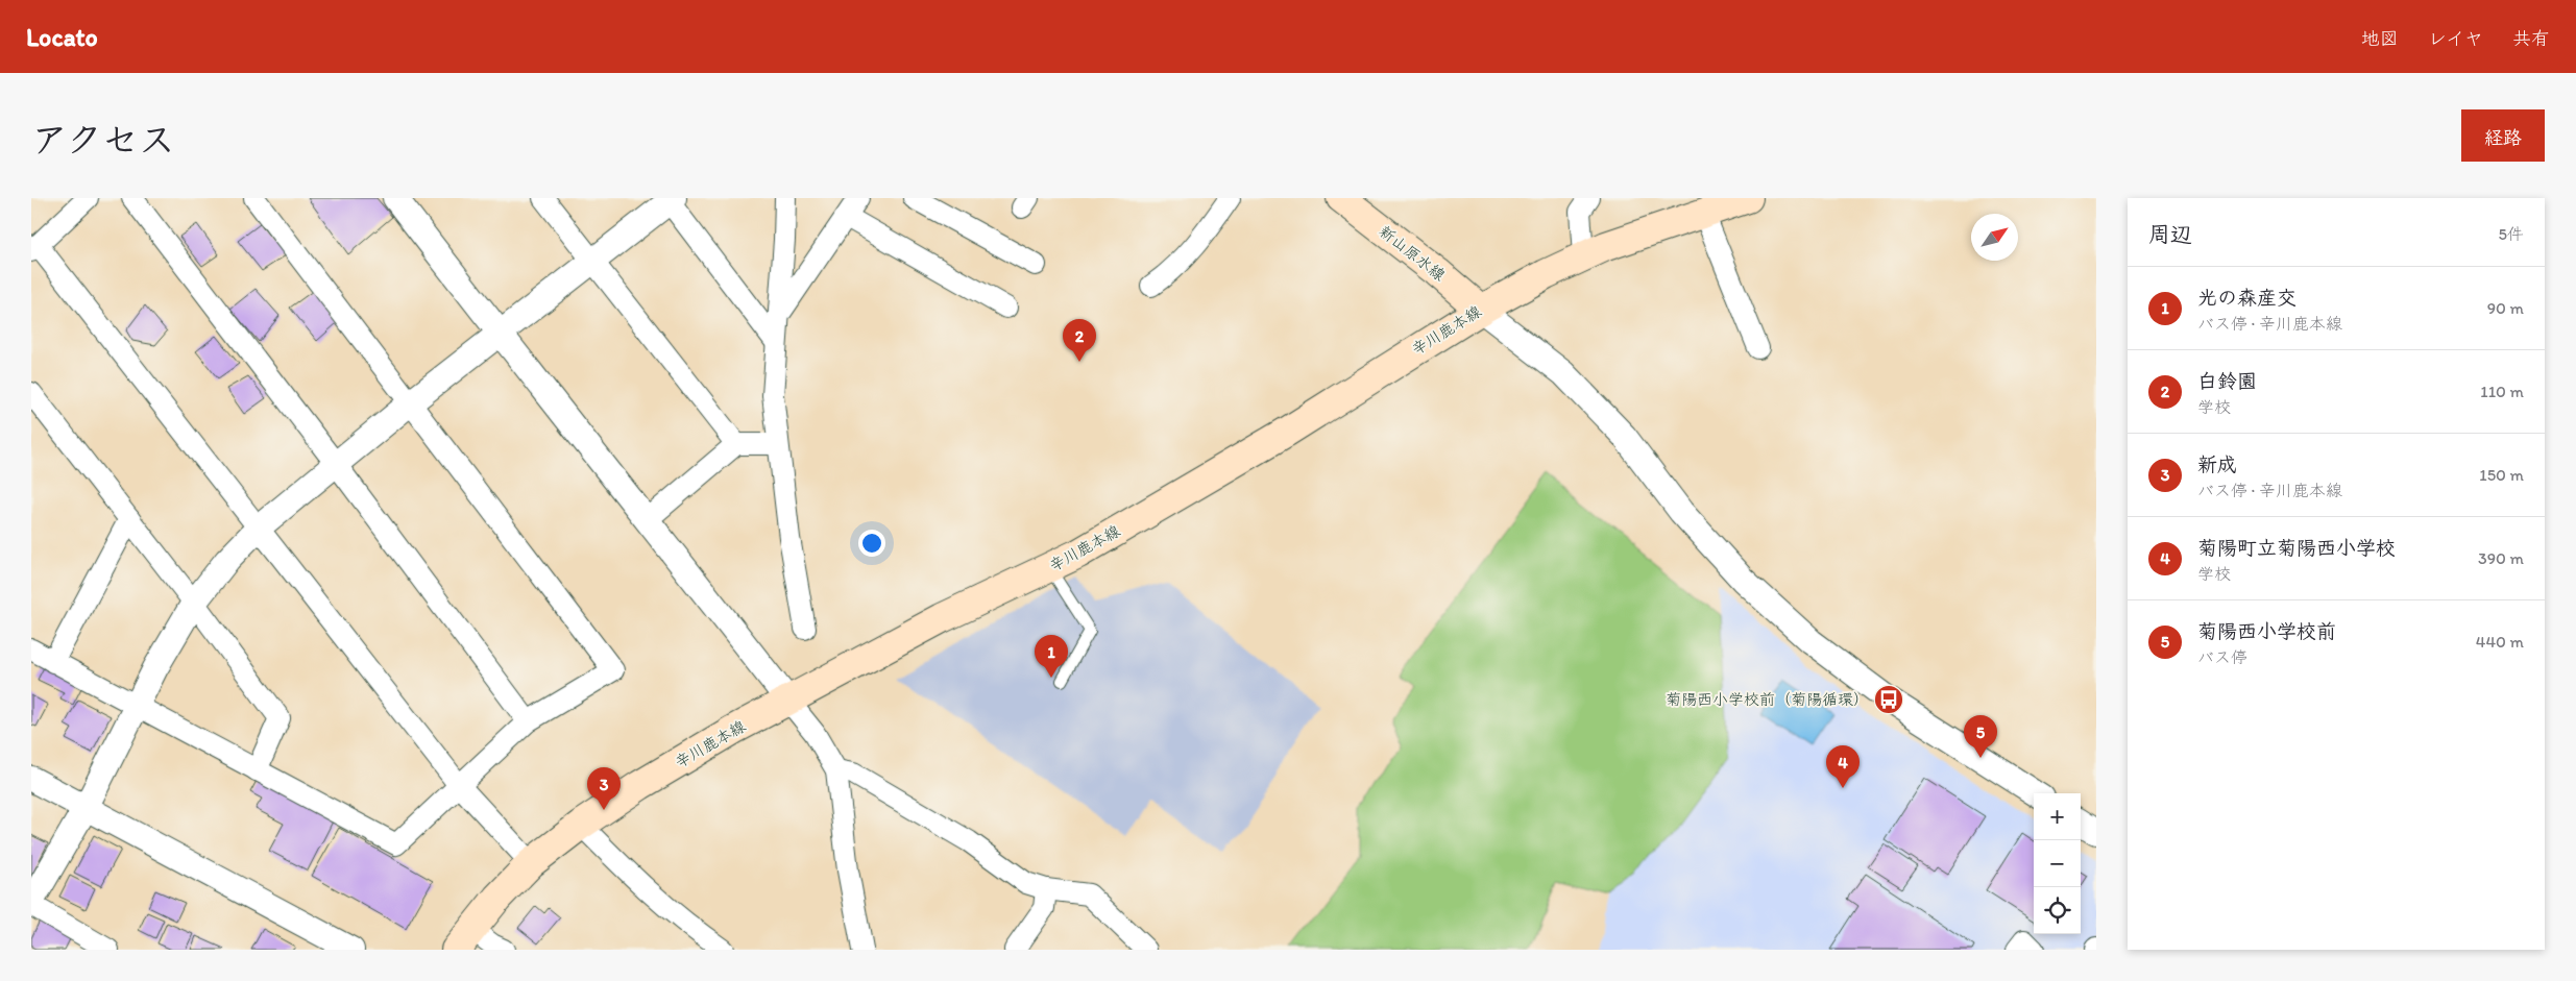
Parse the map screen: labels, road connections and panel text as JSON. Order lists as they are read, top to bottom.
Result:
{
  "streets": {
    "main road": ["新山原水線", "辛川鹿本線"]
  },
  "crossings": [
    ["新山原水線", "辛川鹿本線"]
  ],
  "places": {
    "bus stop": ["菊陽西小学校前（菊陽循環）"]
  },
  "north": "top right",
  "page": {
    "header": "Locato",
    "nav": ["地図", "レイヤ", "共有"],
    "title": "アクセス",
    "buttons": "経路",
    "heading": ["周辺", "5件"],
    "list": [
      {
        "mark": "1",
        "name": "光の森産交",
        "note": "バス停 · 辛川鹿本線",
        "value": "90 m"
      },
      {
        "mark": "2",
        "name": "白鈴園",
        "note": "学校",
        "value": "110 m"
      },
      {
        "mark": "3",
        "name": "新成",
        "note": "バス停 · 辛川鹿本線",
        "value": "150 m"
      },
      {
        "mark": "4",
        "name": "菊陽町立菊陽西小学校",
        "note": "学校",
        "value": "390 m"
      },
      {
        "mark": "5",
        "name": "菊陽西小学校前",
        "note": "バス停",
        "value": "440 m"
      }
    ],
    "pins": [
      "2",
      "1",
      "5",
      "4",
      "3"
    ],
    "map_buttons": ["+", "−"]
  }
}
